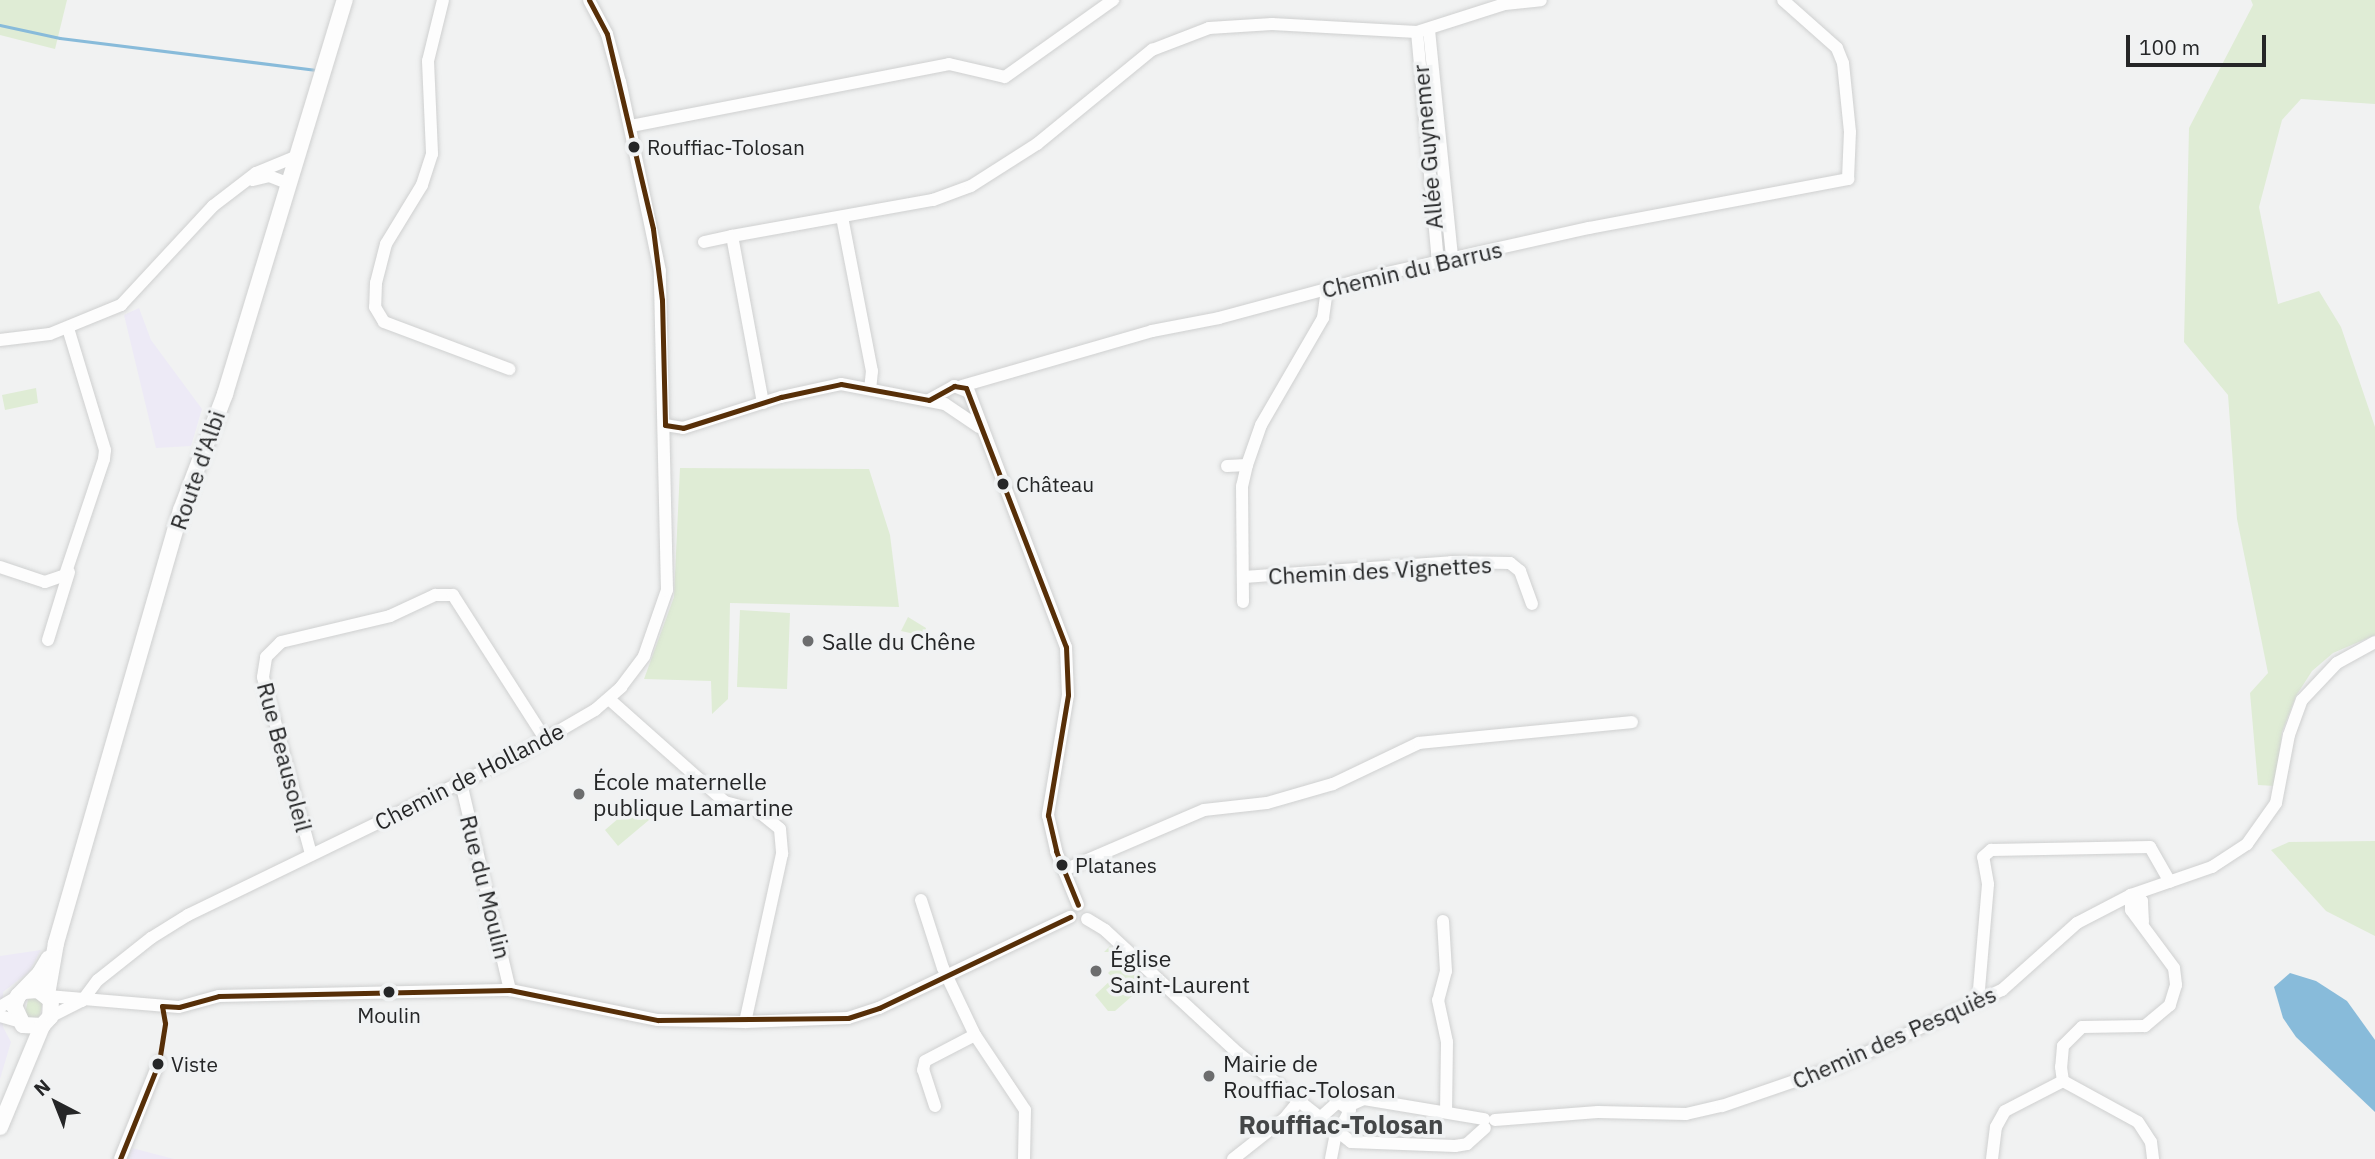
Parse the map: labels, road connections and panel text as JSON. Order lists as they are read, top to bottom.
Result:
{
  "streets": {
    "main road": ["Route d'Albi"],
    "street": [
      "Allée Guynemer",
      "Chemin du Barrus",
      "Chemin des Vignettes",
      "Rue Beausoleil",
      "Chemin de Hollande",
      "Rue du Moulin",
      "Chemin des Pesquiès"
    ]
  },
  "crossings": [
    ["Allée Guynemer", "Chemin du Barrus"],
    ["Rue Beausoleil", "Chemin de Hollande"],
    ["Chemin de Hollande", "Rue du Moulin"]
  ],
  "districts": ["Rouffiac-Tolosan"],
  "places": [
    "Rouffiac-Tolosan",
    "Château",
    "Salle du Chêne",
    "École maternelle publique Lamartine",
    "Platanes",
    "Église Saint-Laurent",
    "Moulin",
    "Viste",
    "Mairie de Rouffiac-Tolosan"
  ],
  "scale_bar": "100 m",
  "north": "top left"
}
